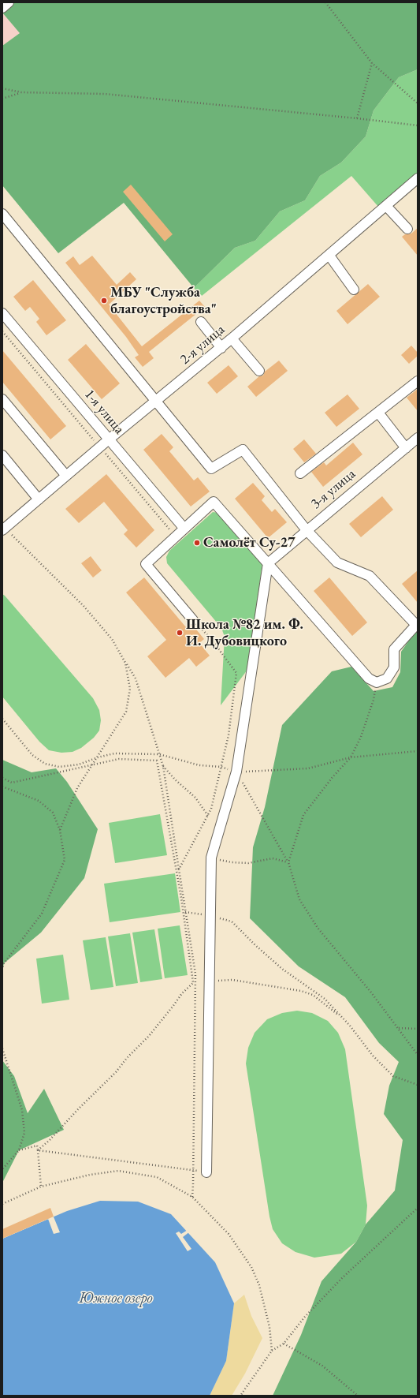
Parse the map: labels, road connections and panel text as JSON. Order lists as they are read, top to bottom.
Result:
{
  "streets": {
    "street": ["2-я улица", "1-я улица", "3-я улица"]
  },
  "crossings": [
    ["2-я улица", "1-я улица"]
  ],
  "water": ["Южное озеро"],
  "places": ["МБУ \"Служба благоустройства\"", "Самолёт Су-27", "Школа №82 им. Ф. И. Дубовицкого"]
}
